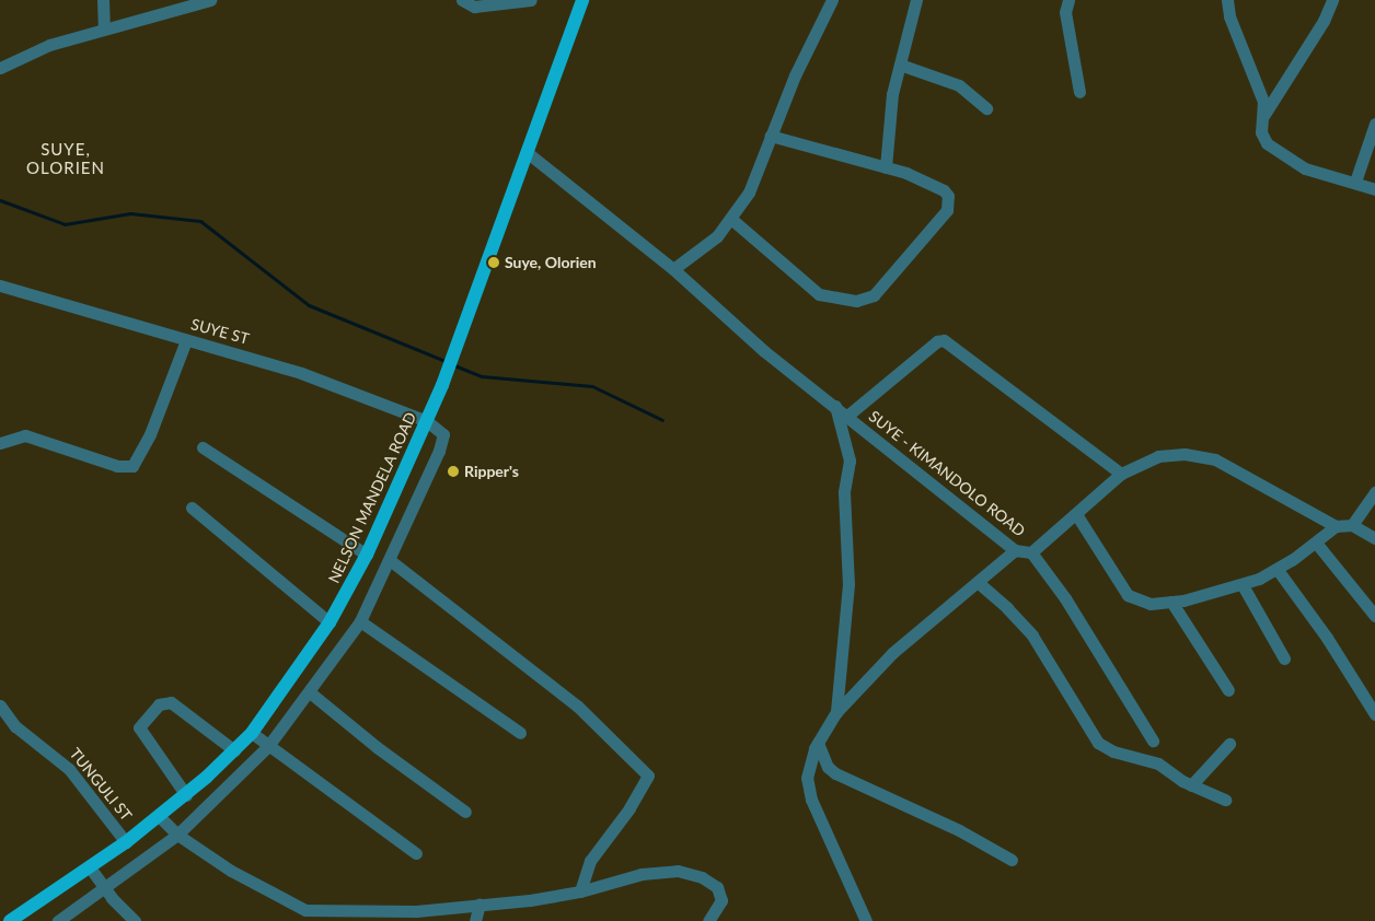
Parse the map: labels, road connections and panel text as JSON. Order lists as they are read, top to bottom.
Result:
{
  "streets": {
    "main road": ["NELSON MANDELA ROAD"],
    "street": ["SUYE ST", "SUYE - KIMANDOLO ROAD", "TUNGULI ST"]
  },
  "crossings": [
    ["SUYE ST", "NELSON MANDELA ROAD"],
    ["SUYE - KIMANDOLO ROAD", "NELSON MANDELA ROAD"],
    ["NELSON MANDELA ROAD", "TUNGULI ST"]
  ],
  "districts": ["SUYE, OLORIEN"],
  "places": ["Suye, Olorien", "Ripper's"]
}
